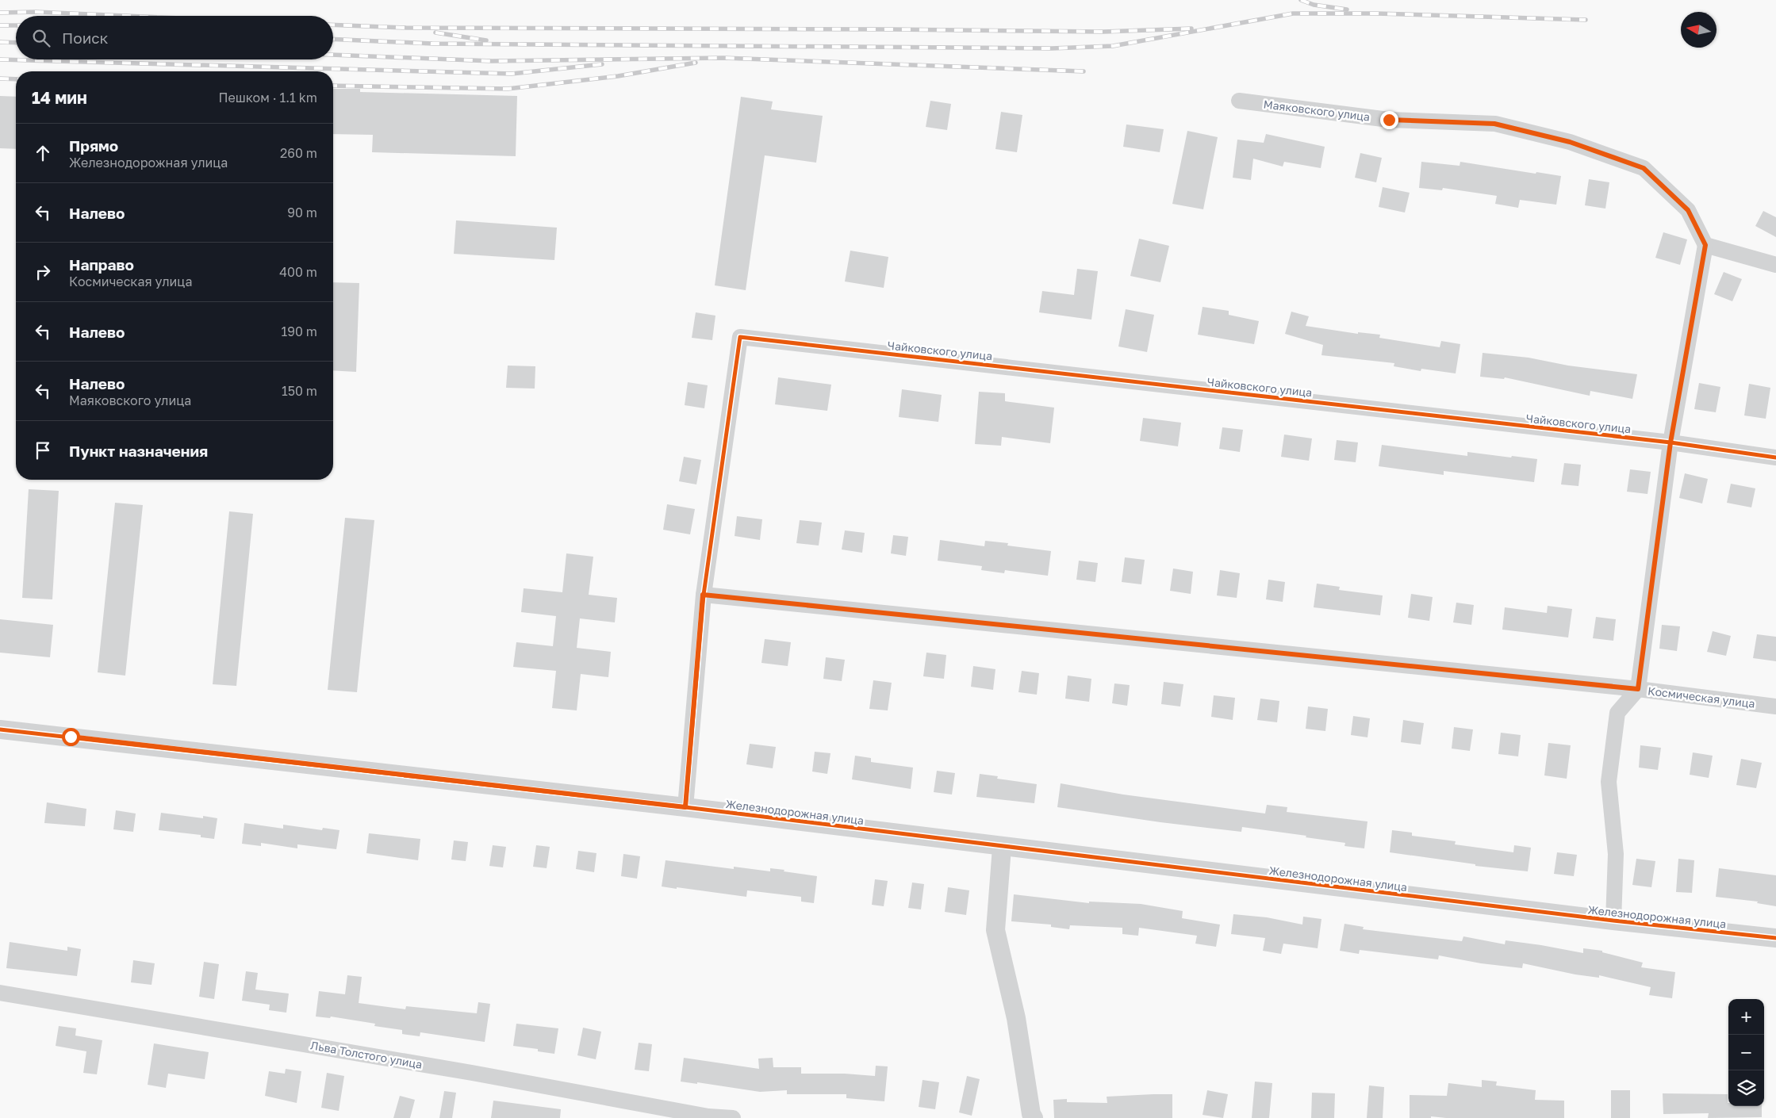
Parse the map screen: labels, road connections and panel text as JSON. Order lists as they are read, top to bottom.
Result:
{
  "streets": {
    "street": [
      "Маяковского улица",
      "Чайковского улица",
      "Космическая улица",
      "Железнодорожная улица",
      "Льва Толстого улица"
    ]
  },
  "crossings": [
    ["Чайковского улица", "Космическая улица"]
  ],
  "north": "left",
  "page": {
    "search": "Поиск",
    "heading": ["14 мин", "Пешком · 1.1 km"],
    "list": [
      ["Прямо", "Железнодорожная улица", "260 m"],
      ["Налево", "90 m"],
      ["Направо", "Космическая улица", "400 m"],
      ["Налево", "190 m"],
      ["Налево", "Маяковского улица", "150 m"],
      "Пункт назначения"
    ],
    "map_buttons": ["+", "−"]
  }
}
